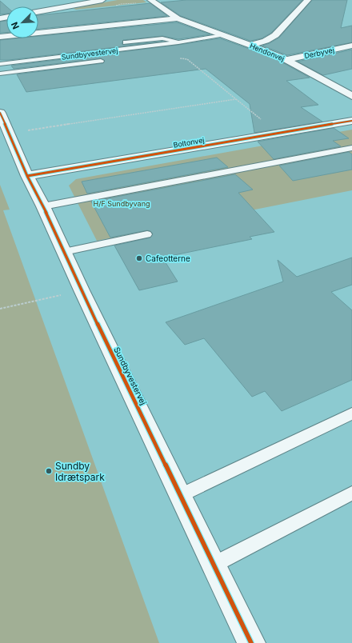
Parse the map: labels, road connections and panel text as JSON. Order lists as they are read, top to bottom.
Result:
{
  "streets": {
    "street": [
      "Hendonvej",
      "Derbyvej",
      "Sundbyvestervej",
      "Boltonvej"
    ]
  },
  "crossings": [
    ["Hendonvej", "Derbyvej"],
    ["Hendonvej", "Sundbyvestervej"],
    ["Sundbyvestervej", "Boltonvej"]
  ],
  "parks": ["H/F Sundbyvang"],
  "places": ["Cafeotterne", "Sundby Idrætspark"],
  "north": "bottom left"
}
